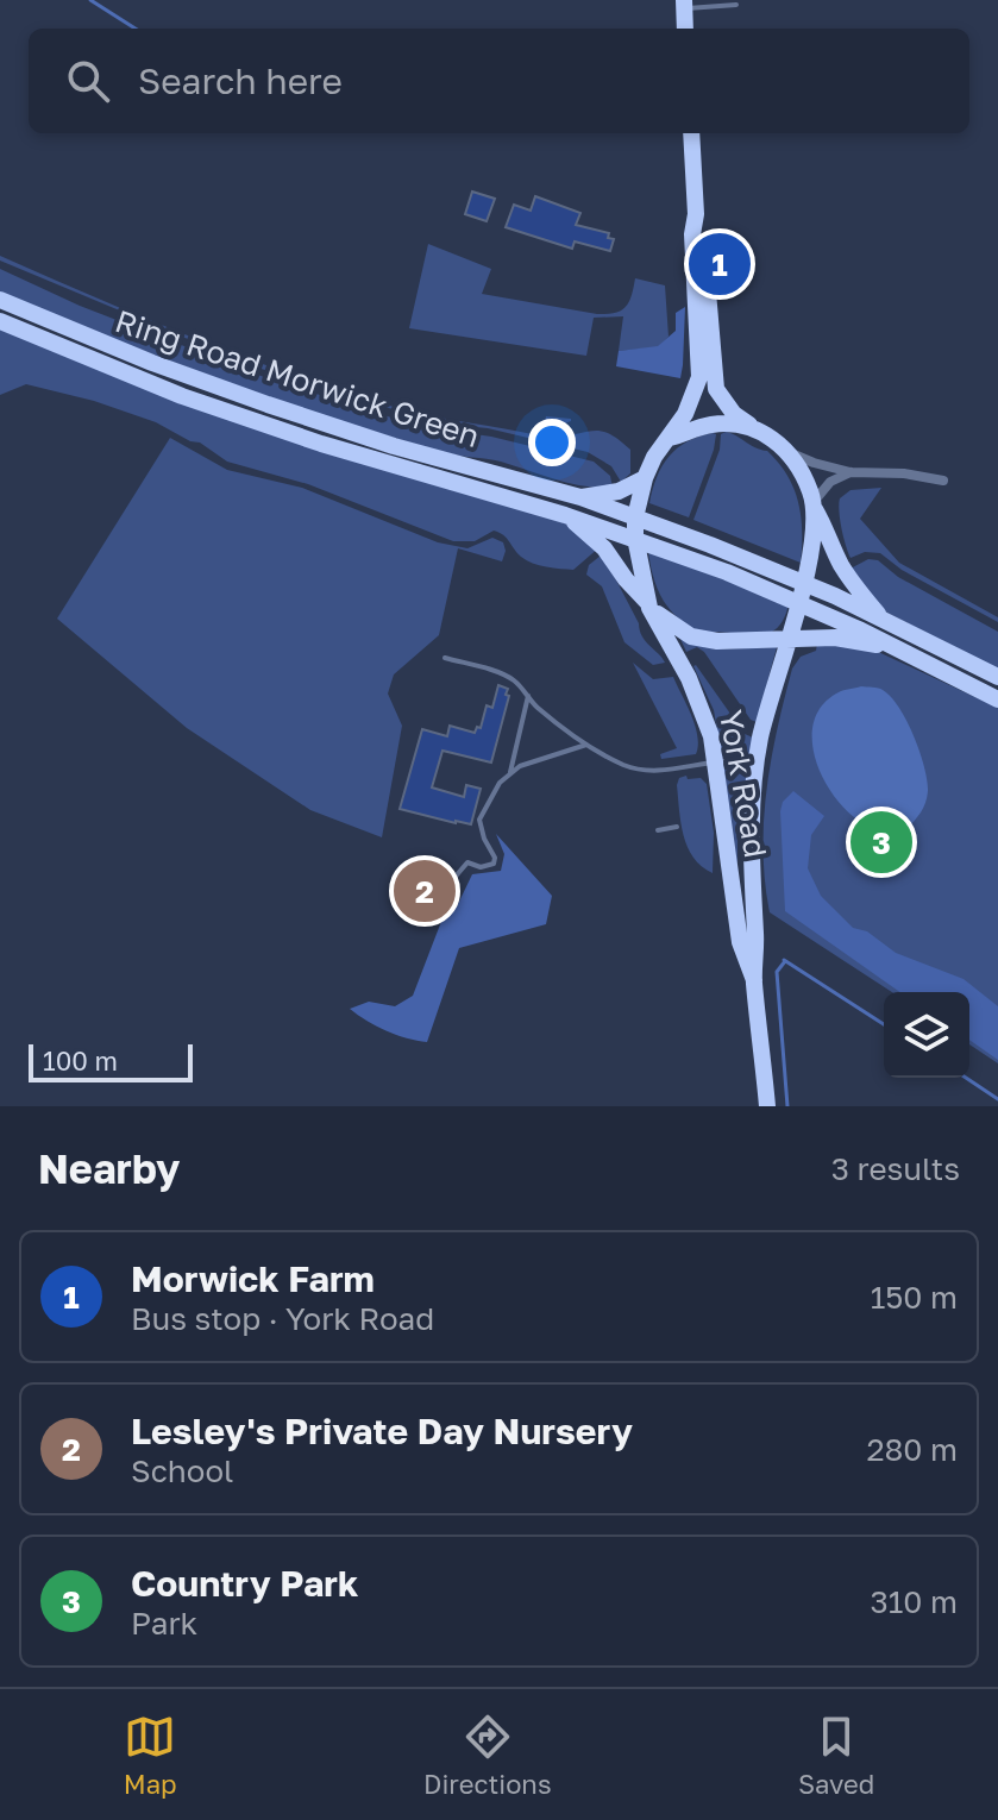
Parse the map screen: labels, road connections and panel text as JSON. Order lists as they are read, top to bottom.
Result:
{
  "streets": {
    "highway": ["Ring Road Morwick Green", "York Road"]
  },
  "crossings": [
    ["Ring Road Morwick Green", "York Road"]
  ],
  "scale_bar": "100 m",
  "page": {
    "search": "Search here",
    "pins": ["1", "3", "2"],
    "scale": "100 m",
    "heading": ["Nearby", "3 results"],
    "list": [
      {
        "mark": "1",
        "name": "Morwick Farm",
        "note": "Bus stop · York Road",
        "value": "150 m"
      },
      {
        "mark": "2",
        "name": "Lesley's Private Day Nursery",
        "note": "School",
        "value": "280 m"
      },
      {
        "mark": "3",
        "name": "Country Park",
        "note": "Park",
        "value": "310 m"
      }
    ],
    "nav": ["Map", "Directions", "Saved"]
  }
}
